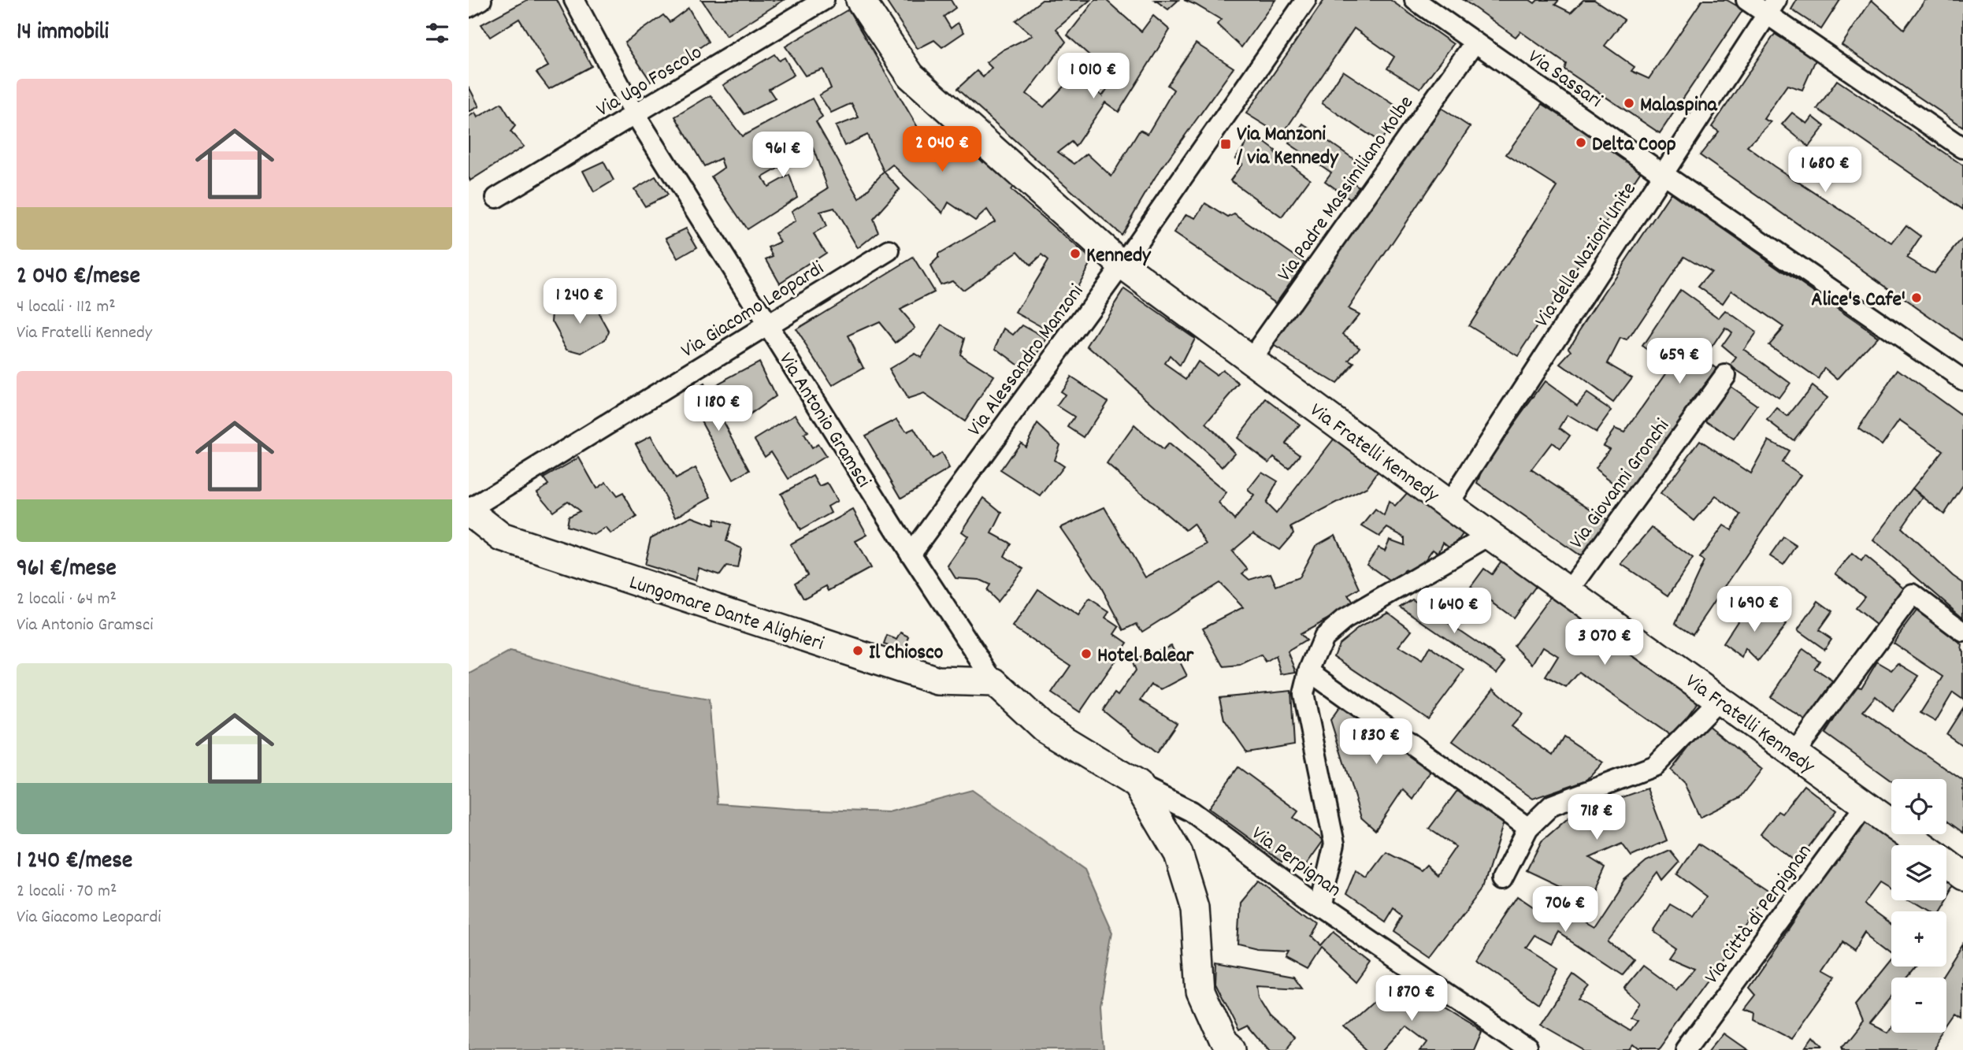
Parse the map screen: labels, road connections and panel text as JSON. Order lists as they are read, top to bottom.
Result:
{
  "streets": {
    "street": [
      "Via Sassari",
      "Via Ugo Foscolo",
      "Via Padre Massimiliano Kolbe",
      "Via delle Nazioni Unite",
      "Via Giacomo Leopardi",
      "Via Alessandro Manzoni",
      "Via Antonio Gramsci",
      "Via Fratelli Kennedy",
      "Via Giovanni Gronchi",
      "Lungomare Dante Alighieri",
      "Via Perpignan",
      "Via Città di Perpignan"
    ]
  },
  "crossings": [
    ["Via Sassari", "Via Padre Massimiliano Kolbe"],
    ["Via Sassari", "Via delle Nazioni Unite"],
    ["Via Ugo Foscolo", "Via Antonio Gramsci"],
    ["Via Padre Massimiliano Kolbe", "Via Fratelli Kennedy"],
    ["Via delle Nazioni Unite", "Via Fratelli Kennedy"],
    ["Via Giacomo Leopardi", "Via Antonio Gramsci"],
    ["Via Giacomo Leopardi", "Lungomare Dante Alighieri"],
    ["Via Alessandro Manzoni", "Via Antonio Gramsci"],
    ["Via Alessandro Manzoni", "Via Fratelli Kennedy"],
    ["Via Antonio Gramsci", "Lungomare Dante Alighieri"],
    ["Via Antonio Gramsci", "Via Perpignan"],
    ["Via Fratelli Kennedy", "Via Giovanni Gronchi"],
    ["Via Fratelli Kennedy", "Via Città di Perpignan"]
  ],
  "places": {
    "other": [
      "Malaspina",
      "Delta Coop",
      "Kennedy",
      "Alice's Cafe'",
      "Il Chiosco",
      "Hotel Balear"
    ],
    "transit": ["Via Manzoni / via Kennedy"]
  },
  "page": {
    "heading": "14 immobili",
    "price": [
      "1 010 €",
      "2 040 €",
      "961 €",
      "1 680 €",
      "1 240 €",
      "659 €",
      "1 180 €",
      "1 690 €",
      "1 640 €",
      "3 070 €",
      "1 830 €",
      "718 €",
      "706 €",
      "1 870 €"
    ],
    "list": [
      {
        "name": "2 040 €/mese",
        "note": "4 locali · 112 m² · Via Fratelli Kennedy"
      },
      {
        "name": "961 €/mese",
        "note": "2 locali · 64 m² · Via Antonio Gramsci"
      },
      {
        "name": "1 240 €/mese",
        "note": "2 locali · 70 m² · Via Giacomo Leopardi"
      }
    ],
    "map_buttons": ["+", "−"]
  }
}
